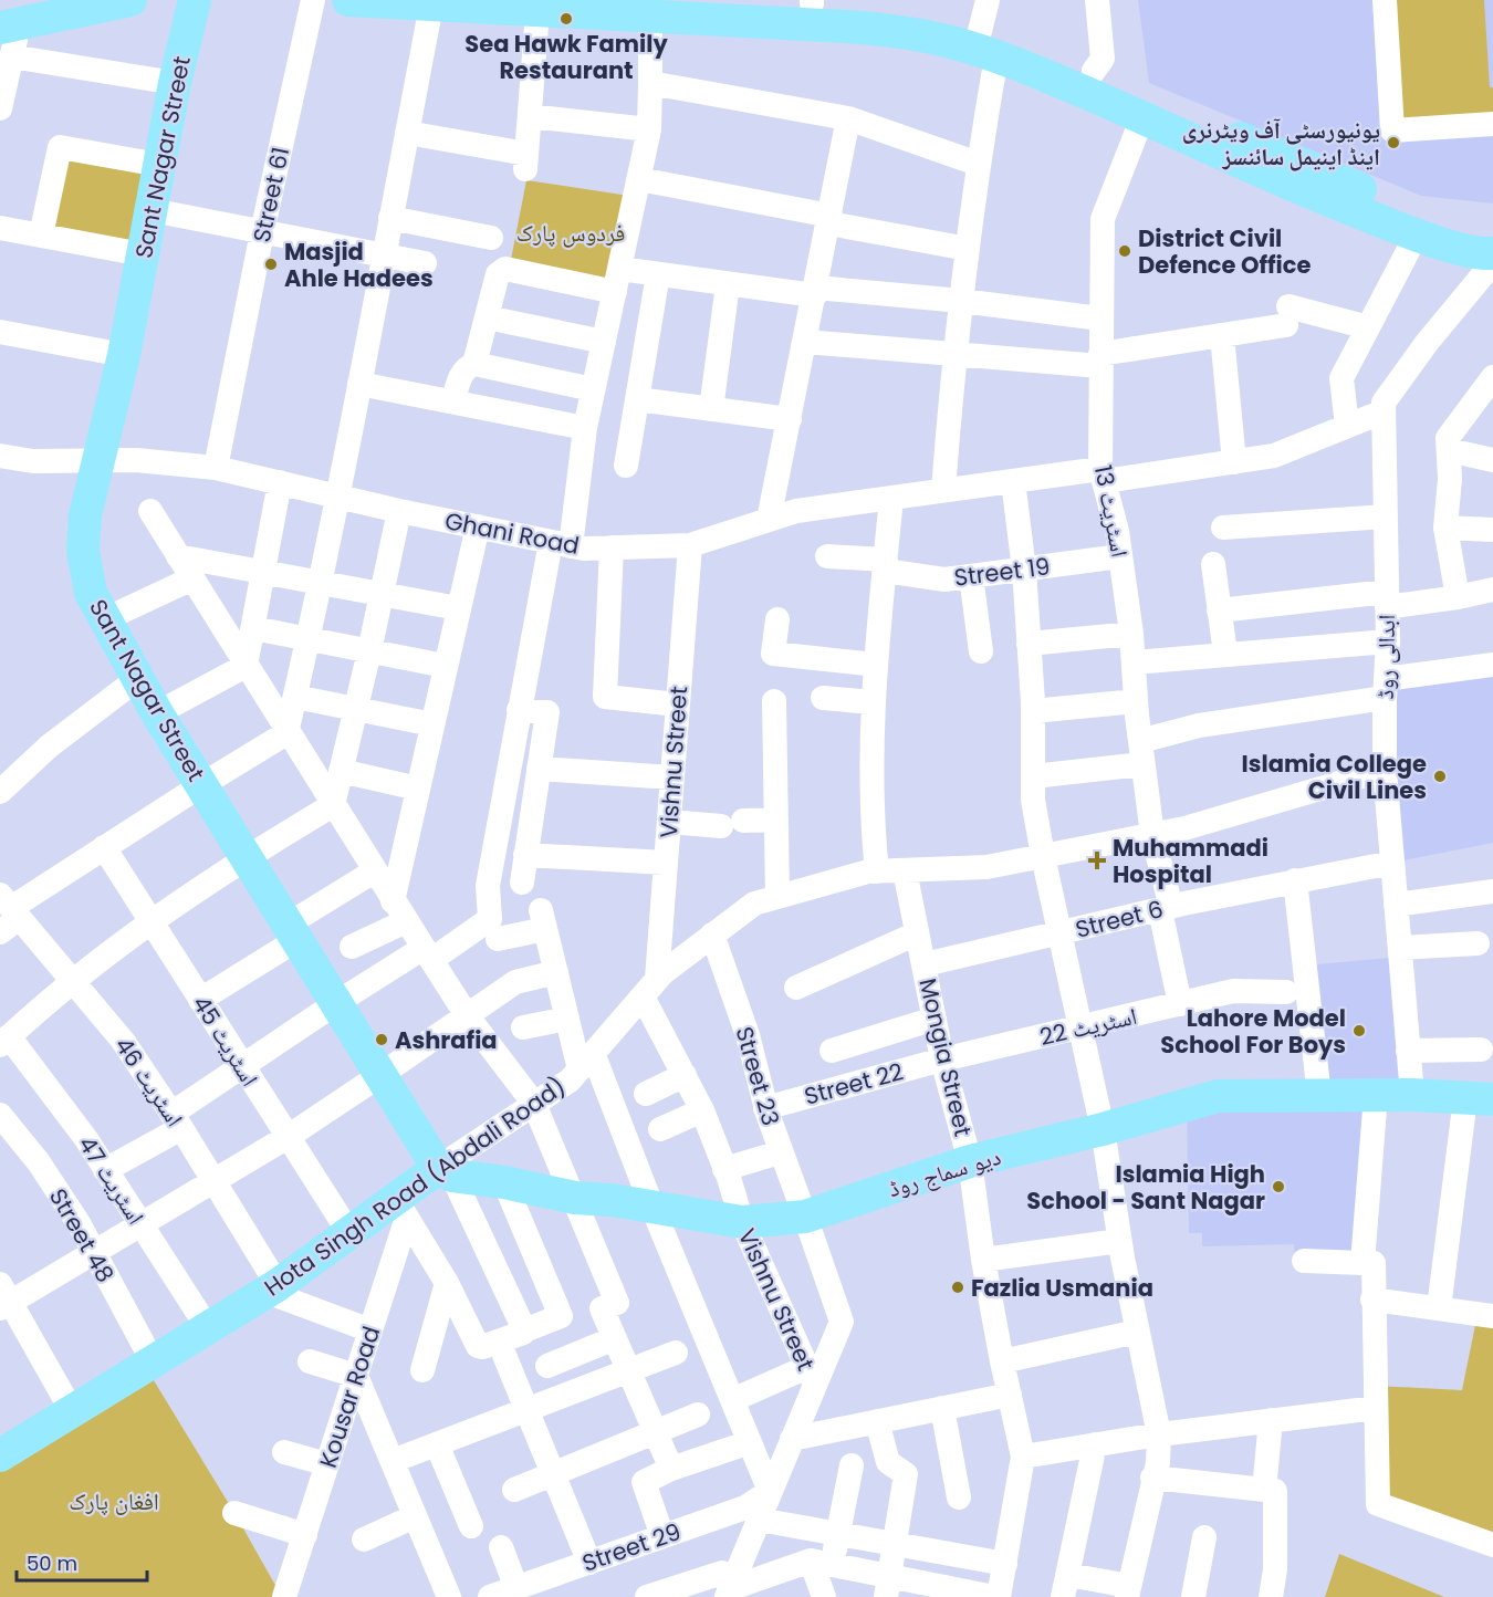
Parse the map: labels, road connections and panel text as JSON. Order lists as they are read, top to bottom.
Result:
{
  "streets": {
    "main road": ["Sant Nagar Street", "دیو سماج روڈ", "Hota Singh Road (Abdali Road)"],
    "street": [
      "Street 61",
      "اسٹریٹ 13",
      "Ghani Road",
      "Street 19",
      "ابدالی روڈ",
      "Vishnu Street",
      "Street 6",
      "اسٹریٹ 22",
      "اسٹریٹ 45",
      "Mongia Street",
      "Street 23",
      "اسٹریٹ 46",
      "Street 22",
      "اسٹریٹ 47",
      "Street 48",
      "Kousar Road",
      "Street 29"
    ]
  },
  "crossings": [
    ["Sant Nagar Street", "Ghani Road"],
    ["Sant Nagar Street", "دیو سماج روڈ"],
    ["Sant Nagar Street", "Hota Singh Road (Abdali Road)"],
    ["Street 61", "Ghani Road"],
    ["اسٹریٹ 13", "Ghani Road"],
    ["اسٹریٹ 13", "Street 19"],
    ["اسٹریٹ 13", "Street 6"],
    ["اسٹریٹ 13", "اسٹریٹ 22"],
    ["اسٹریٹ 13", "Hota Singh Road (Abdali Road)"],
    ["Ghani Road", "ابدالی روڈ"],
    ["Ghani Road", "Vishnu Street"],
    ["ابدالی روڈ", "Street 6"],
    ["ابدالی روڈ", "دیو سماج روڈ"],
    ["ابدالی روڈ", "Hota Singh Road (Abdali Road)"],
    ["Vishnu Street", "Street 23"],
    ["Vishnu Street", "دیو سماج روڈ"],
    ["Vishnu Street", "Hota Singh Road (Abdali Road)"],
    ["Street 6", "Mongia Street"],
    ["اسٹریٹ 22", "Mongia Street"],
    ["اسٹریٹ 22", "Street 22"],
    ["اسٹریٹ 45", "Hota Singh Road (Abdali Road)"],
    ["Mongia Street", "Street 22"],
    ["Mongia Street", "دیو سماج روڈ"],
    ["Mongia Street", "Hota Singh Road (Abdali Road)"],
    ["Street 23", "Street 22"],
    ["Street 23", "دیو سماج روڈ"],
    ["Street 23", "Hota Singh Road (Abdali Road)"],
    ["Street 23", "Street 29"],
    ["اسٹریٹ 46", "Hota Singh Road (Abdali Road)"],
    ["دیو سماج روڈ", "Hota Singh Road (Abdali Road)"],
    ["اسٹریٹ 47", "Hota Singh Road (Abdali Road)"],
    ["Hota Singh Road (Abdali Road)", "Street 48"],
    ["Hota Singh Road (Abdali Road)", "Kousar Road"]
  ],
  "parks": ["فردوس پارک", "افغان پارک"],
  "places": {
    "other": [
      "Sea Hawk Family Restaurant",
      "یونیورسٹی آف ویٹرنری اینڈ اینیمل سائنسز",
      "District Civil Defence Office",
      "Masjid Ahle Hadees",
      "Islamia College Civil Lines",
      "Lahore Model School For Boys",
      "Ashrafia",
      "Islamia High School - Sant Nagar",
      "Fazlia Usmania"
    ],
    "health": ["Muhammadi Hospital"]
  },
  "scale_bar": "50 m"
}
